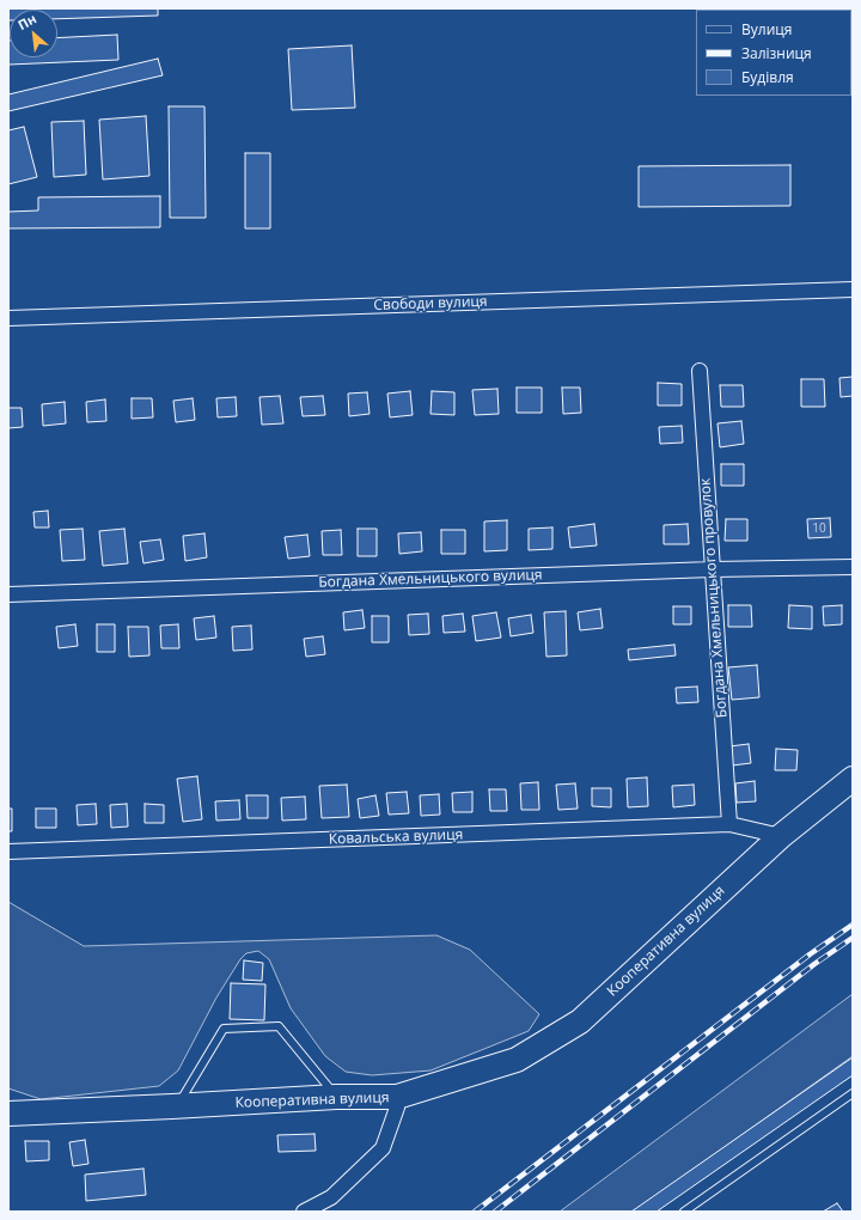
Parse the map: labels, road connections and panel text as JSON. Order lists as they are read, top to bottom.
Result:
{
  "streets": {
    "main road": ["Кооперативна вулиця"],
    "street": [
      "Свободи вулиця",
      "Богдана Хмельницького вулиця",
      "Богдана Хмельницького провулок",
      "Ковальська вулиця"
    ]
  },
  "crossings": [
    ["Богдана Хмельницького вулиця", "Богдана Хмельницького провулок"],
    ["Богдана Хмельницького провулок", "Ковальська вулиця"],
    ["Ковальська вулиця", "Кооперативна вулиця"]
  ],
  "house_numbers": ["10"],
  "legend": ["Вулиця", "Залізниця", "Будівля"],
  "north": "top left"
}
